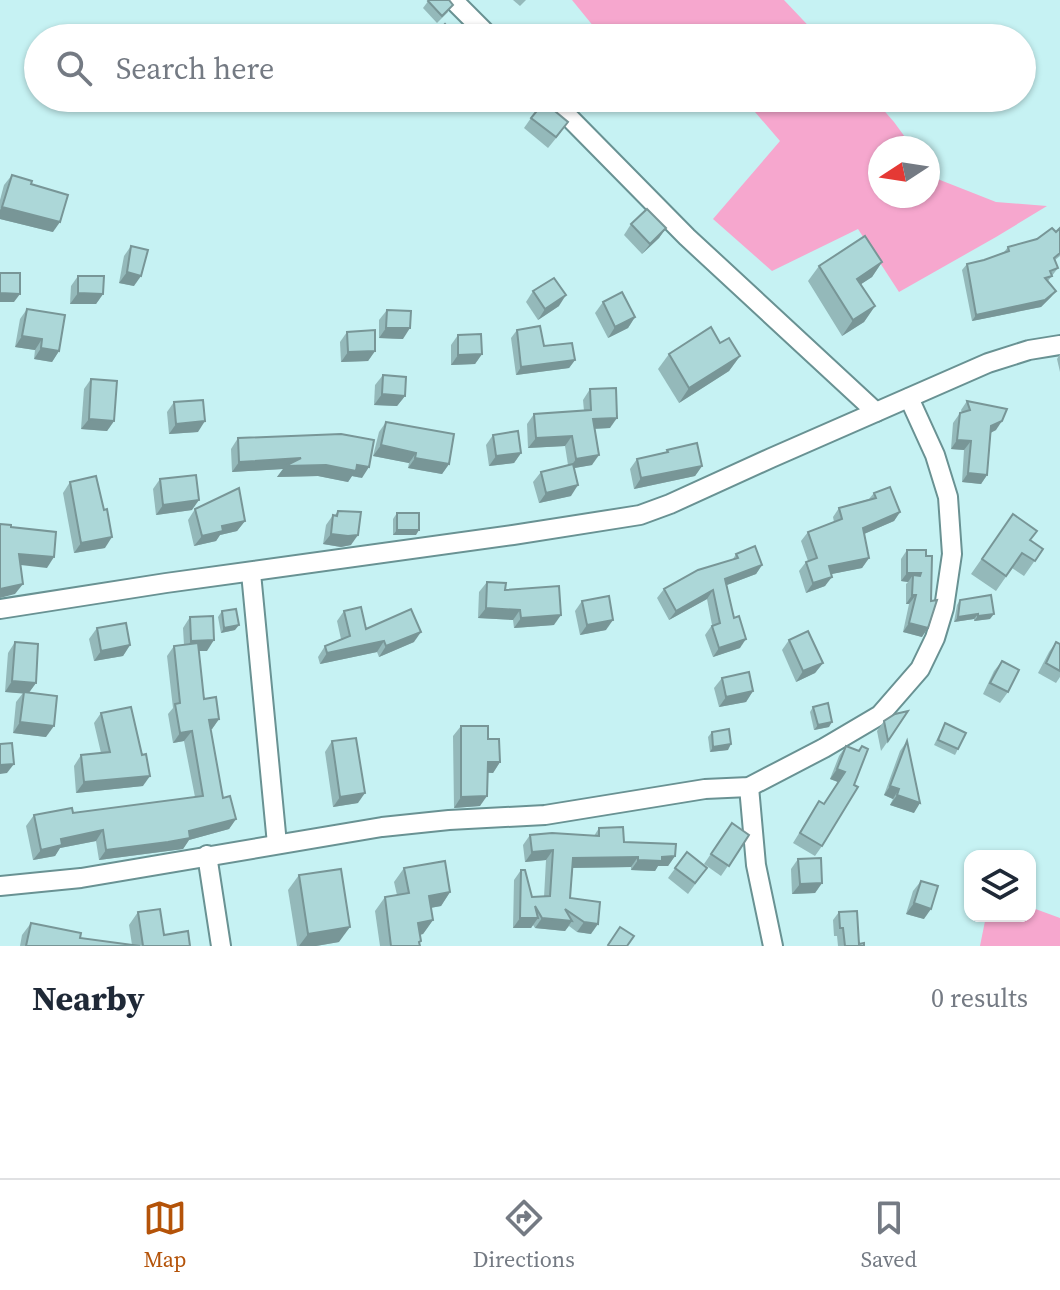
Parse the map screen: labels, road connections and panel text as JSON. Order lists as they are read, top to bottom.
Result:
{
  "north": "left",
  "page": {
    "search": "Search here",
    "heading": ["Nearby", "0 results"],
    "nav": ["Map", "Directions", "Saved"]
  }
}
